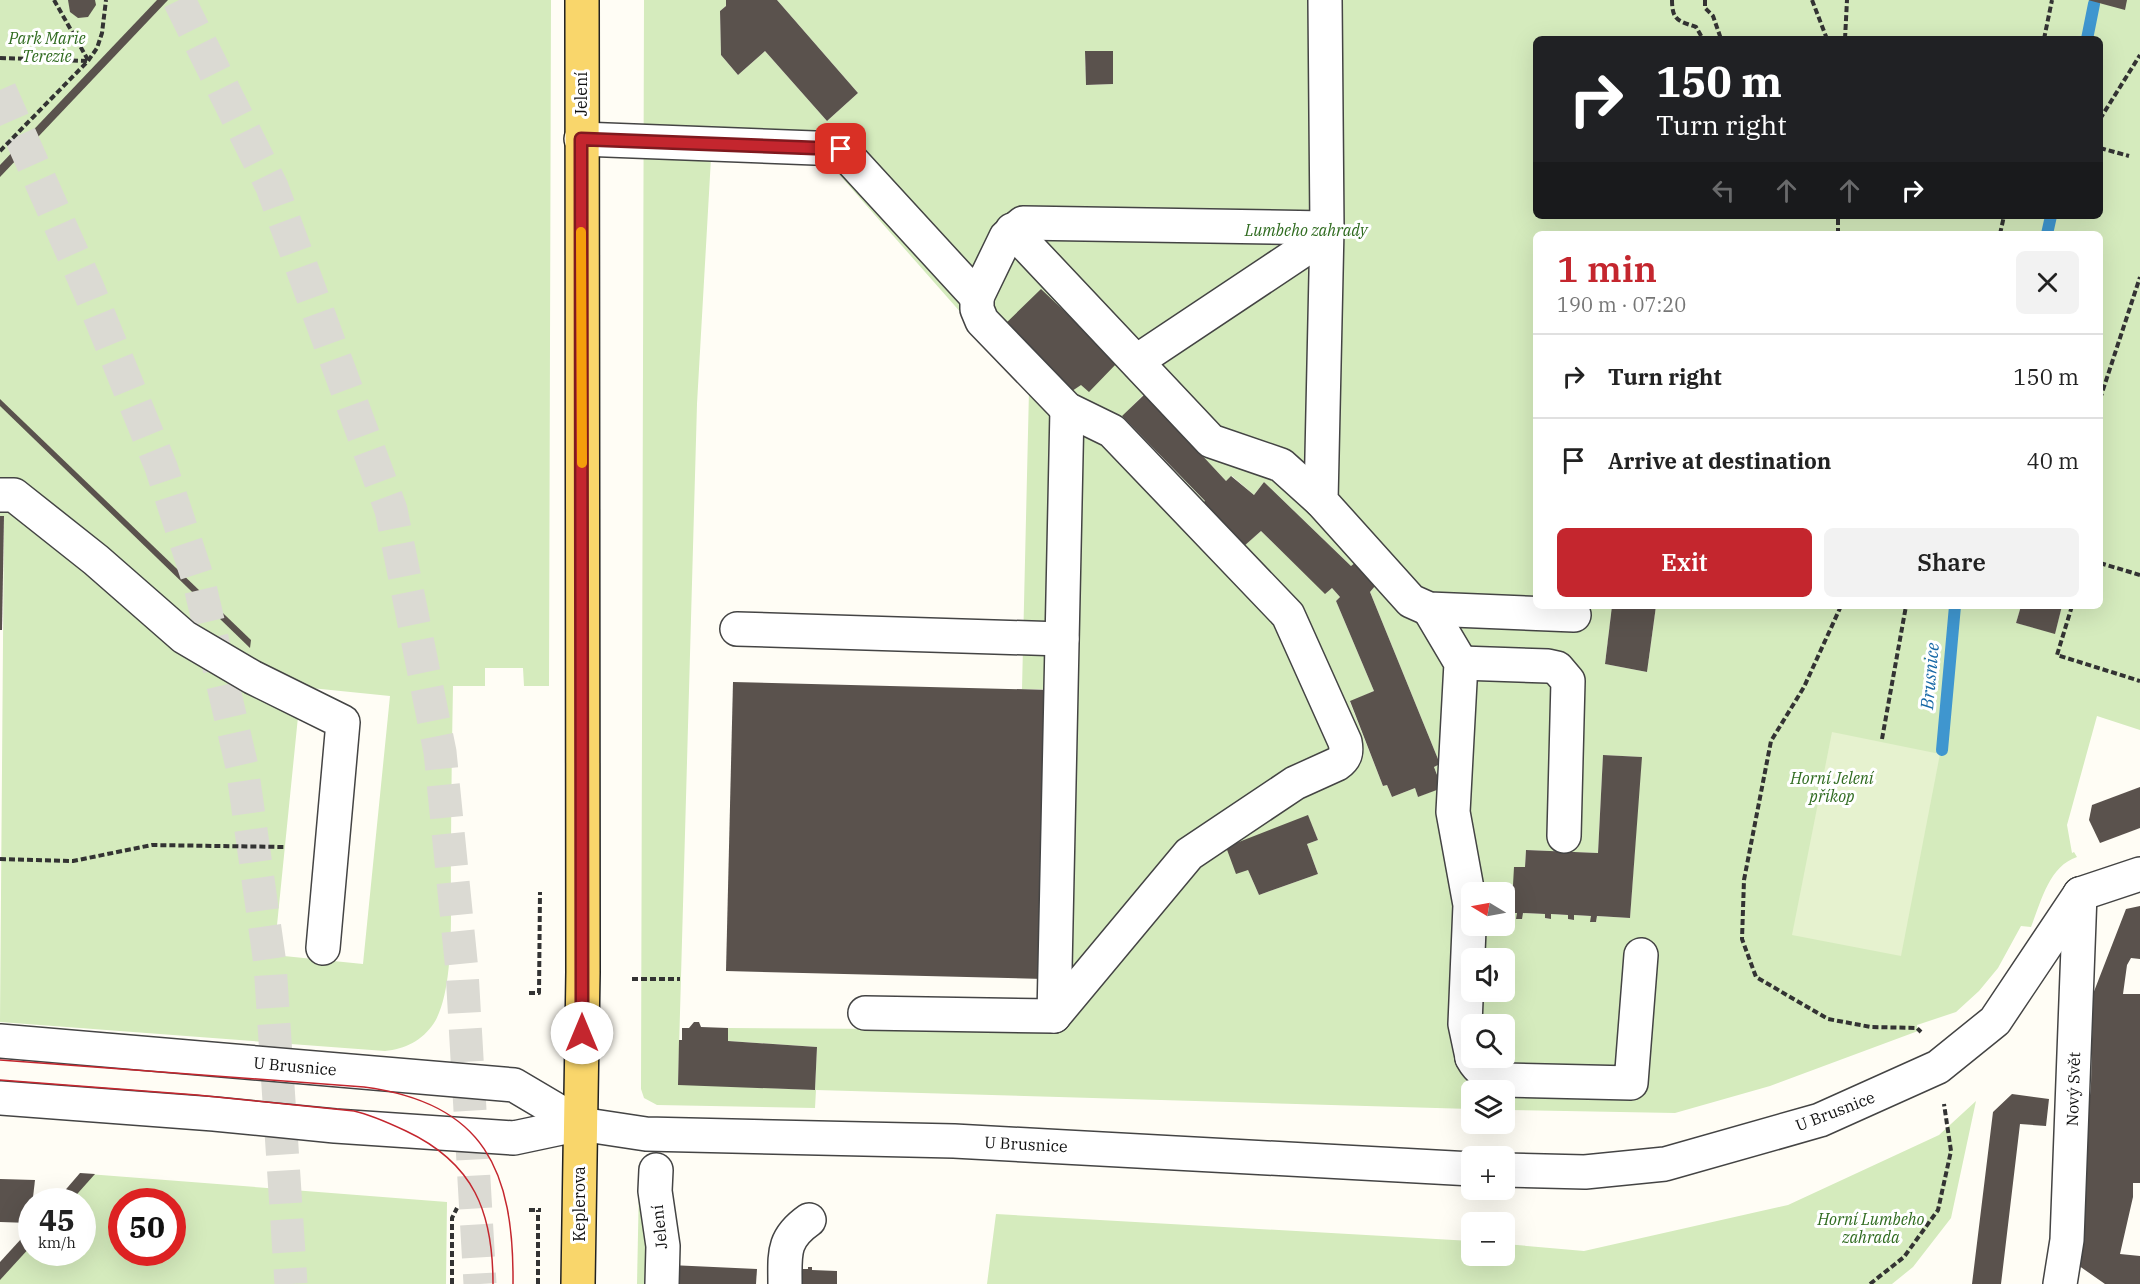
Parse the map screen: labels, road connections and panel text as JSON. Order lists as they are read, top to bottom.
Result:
{
  "streets": {
    "main road": ["Jelení", "Keplerova"],
    "street": ["U Brusnice", "Nový Svět"]
  },
  "crossings": [
    ["Jelení", "U Brusnice"],
    ["Jelení", "Keplerova"],
    ["U Brusnice", "Nový Svět"],
    ["U Brusnice", "Keplerova"]
  ],
  "water": ["Brusnice"],
  "parks": [
    "Park Marie Terezie",
    "Lumbeho zahrady",
    "Horní Jelení příkop",
    "Horní Lumbeho zahrada"
  ],
  "north": "left",
  "page": {
    "turn": ["150 m", "Turn right"],
    "heading": ["1 min", "190 m · 07:20"],
    "list": [
      {
        "name": "Turn right",
        "value": "150 m"
      },
      {
        "name": "Arrive at destination",
        "value": "40 m"
      }
    ],
    "buttons": ["Exit", "Share"],
    "map_buttons": ["+", "−"],
    "speed": "45 km/h",
    "limit": "50"
  }
}
